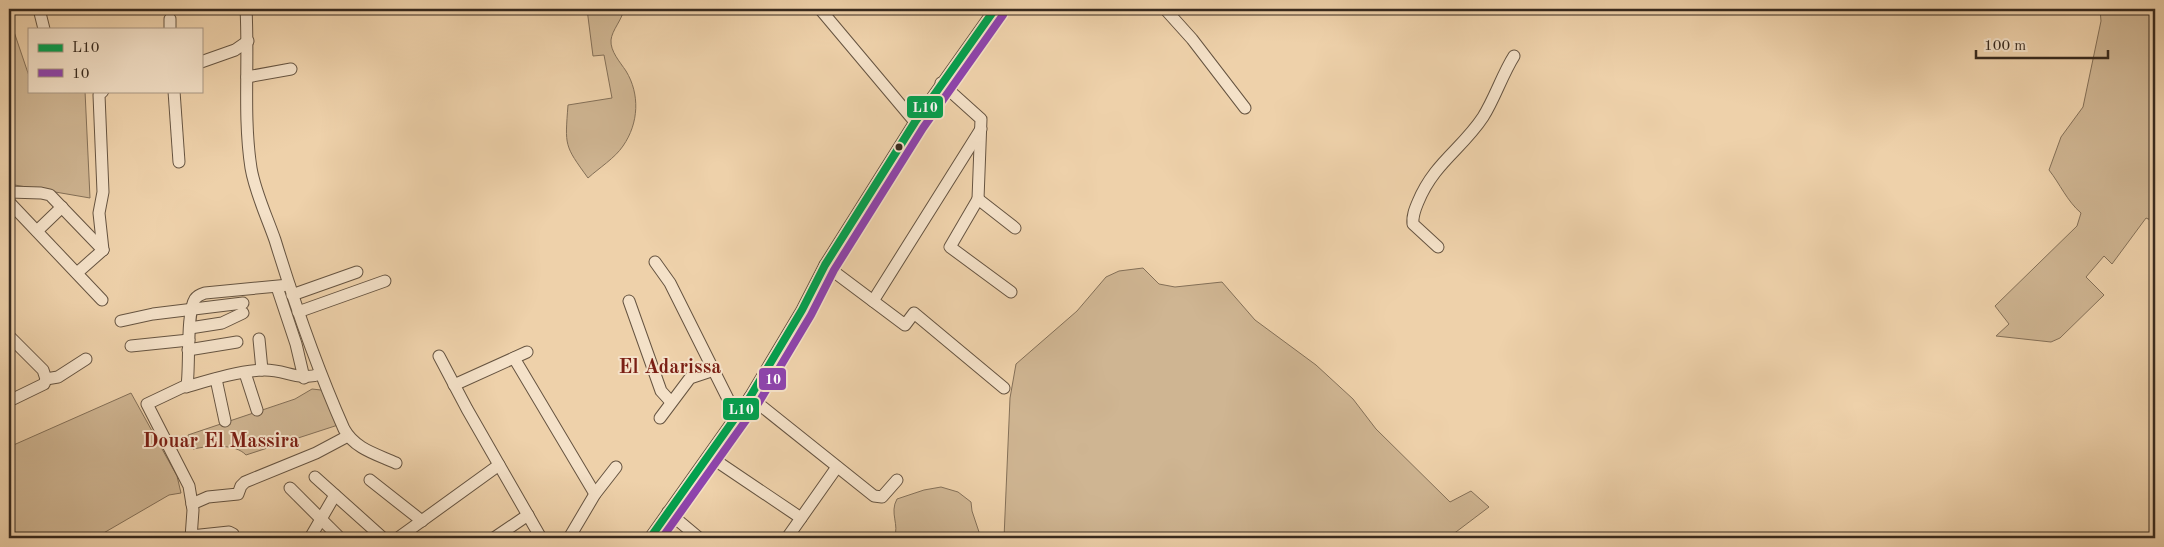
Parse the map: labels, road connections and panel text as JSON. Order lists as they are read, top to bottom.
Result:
{
  "districts": ["El Adarissa", "Douar El Massira"],
  "lines": ["transit line L10", "transit line 10"],
  "legend": ["L10", "10"],
  "scale_bar": "100 m"
}
